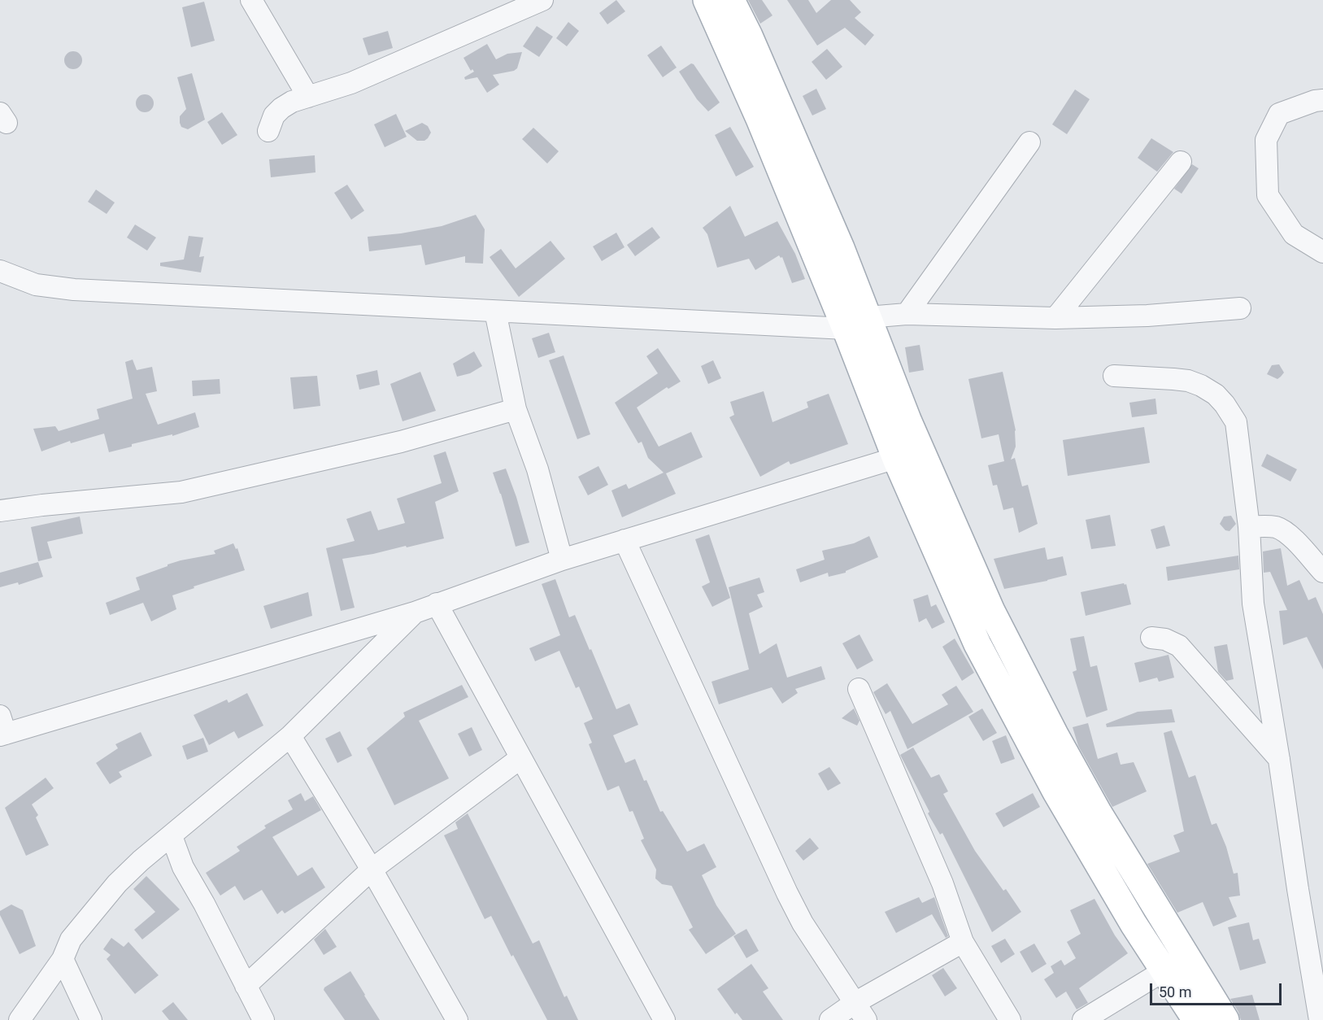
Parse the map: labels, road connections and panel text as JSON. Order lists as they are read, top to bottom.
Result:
{
  "scale_bar": "50 m"
}
